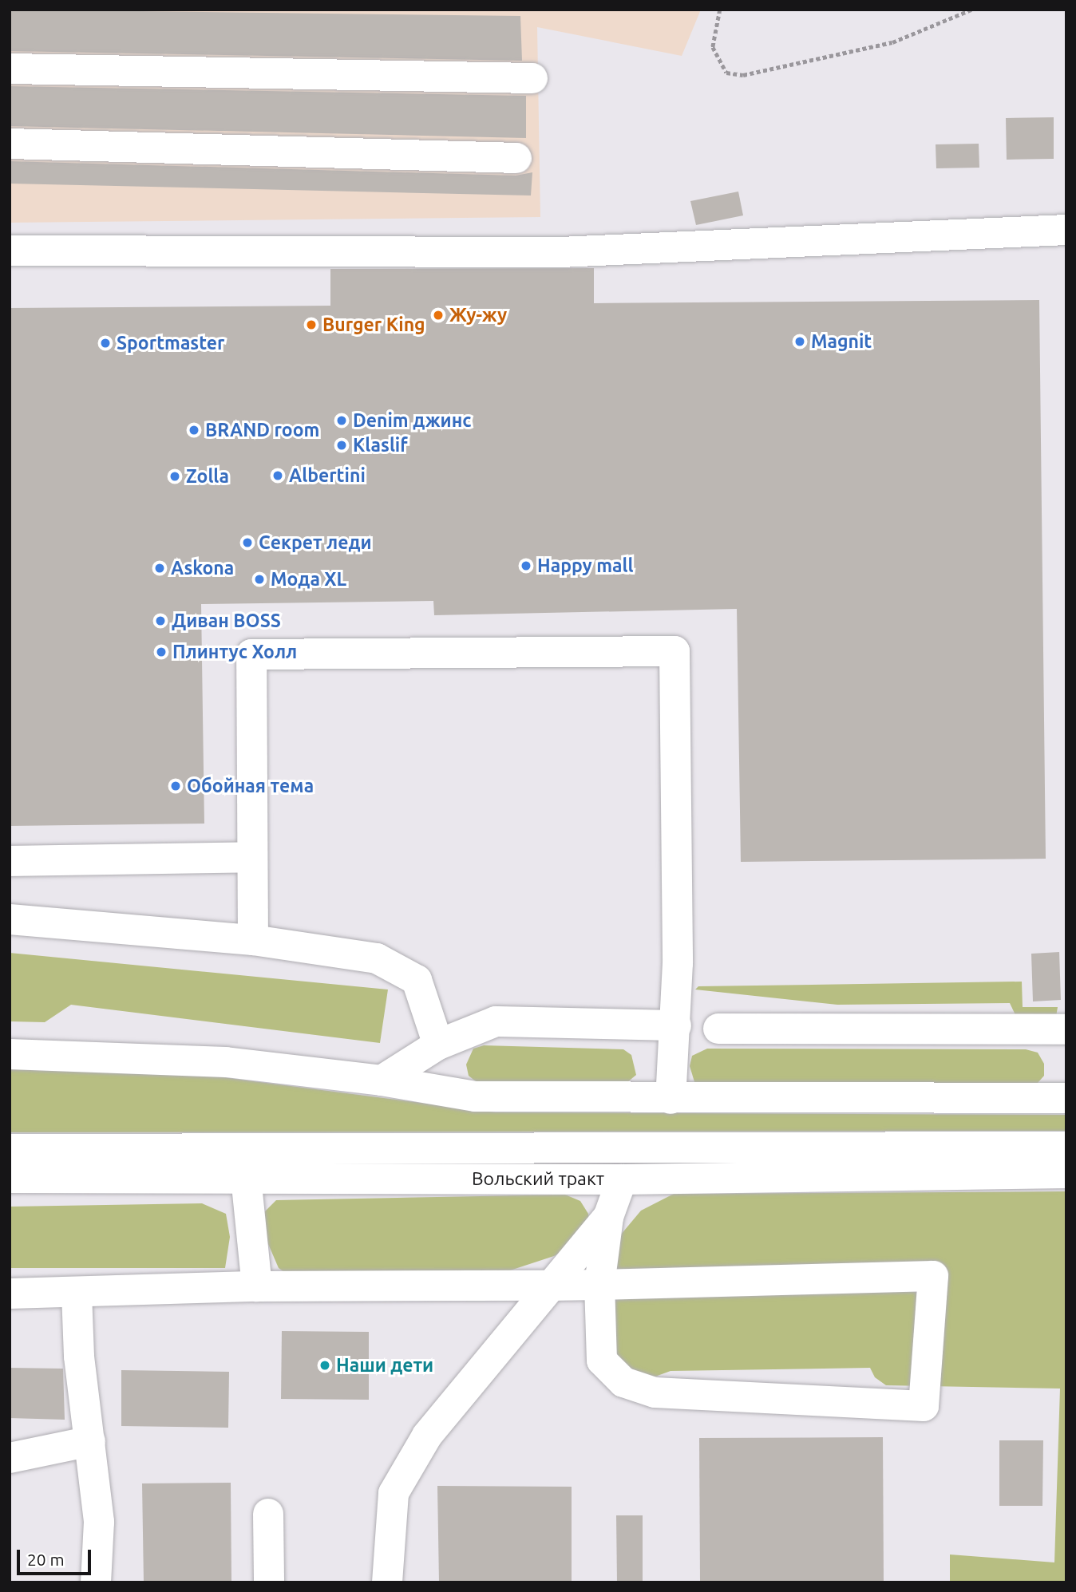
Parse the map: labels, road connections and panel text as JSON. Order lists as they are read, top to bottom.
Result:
{
  "streets": {
    "main road": ["Вольский тракт"]
  },
  "places": [
    "Жу-жу",
    "Burger King",
    "Magnit",
    "Sportmaster",
    "Denim джинс",
    "BRAND room",
    "Klaslif",
    "Albertini",
    "Zolla",
    "Секрет леди",
    "Happy mall",
    "Askona",
    "Мода XL",
    "Диван BOSS",
    "Плинтус Холл",
    "Обойная тема",
    "Наши дети"
  ],
  "scale_bar": "20 m"
}
